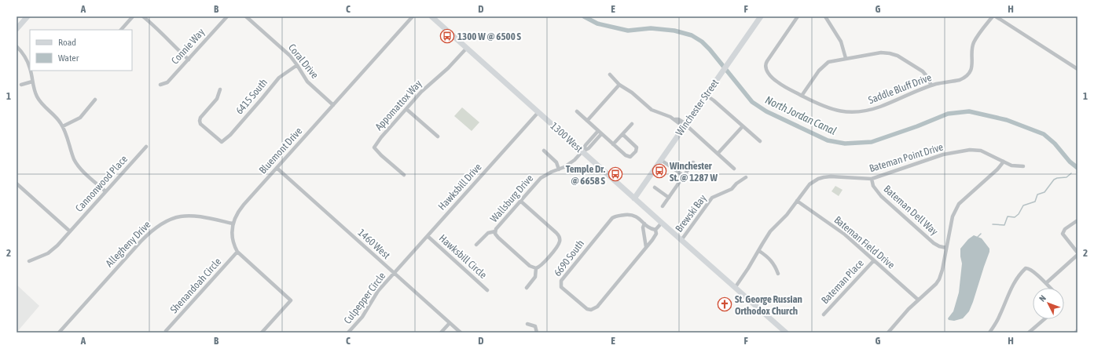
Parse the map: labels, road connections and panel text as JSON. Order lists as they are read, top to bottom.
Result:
{
  "streets": {
    "main road": ["Winchester Street", "1300 West"],
    "street": [
      "Connie Way",
      "Coral Drive",
      "Saddle Bluff Drive",
      "6415 South",
      "Appomattox Way",
      "Bluemont Drive",
      "Bateman Point Drive",
      "Cannonwood Place",
      "Hawksbill Drive",
      "Wallsburg Drive",
      "Bateman Dell Way",
      "Brewski Bay",
      "Bateman Field Drive",
      "Allegheny Drive",
      "1460 West",
      "Hawksbill Circle",
      "6690 South",
      "Bateman Place",
      "Shenandoah Circle",
      "Culpepper Circle"
    ]
  },
  "crossings": [
    ["Coral Drive", "6415 South"],
    ["Coral Drive", "Bluemont Drive"],
    ["Appomattox Way", "1300 West"],
    ["Winchester Street", "1300 West"],
    ["1300 West", "Bateman Point Drive"],
    ["1300 West", "Hawksbill Drive"],
    ["1300 West", "Wallsburg Drive"],
    ["1300 West", "Brewski Bay"],
    ["1300 West", "6690 South"],
    ["Bluemont Drive", "Allegheny Drive"],
    ["Bluemont Drive", "1460 West"],
    ["Bluemont Drive", "Shenandoah Circle"],
    ["Bateman Point Drive", "Bateman Dell Way"],
    ["Bateman Point Drive", "Bateman Field Drive"],
    ["Hawksbill Drive", "1460 West"],
    ["Hawksbill Drive", "Hawksbill Circle"],
    ["Hawksbill Drive", "Culpepper Circle"],
    ["Bateman Field Drive", "Bateman Place"],
    ["1460 West", "Culpepper Circle"]
  ],
  "water": ["North Jordan Canal"],
  "places": {
    "bus stop": ["1300 W @ 6500 S", "Winchester St. @ 1287 W", "Temple Dr. @ 6658 S"],
    "church": ["St. George Russian Orthodox Church"]
  },
  "legend": ["Road", "Water"],
  "north": "top left",
  "grid": {
    "columns": [
      "A",
      "B",
      "C",
      "D",
      "E",
      "F",
      "G",
      "H"
    ],
    "rows": ["1", "2"]
  }
}
